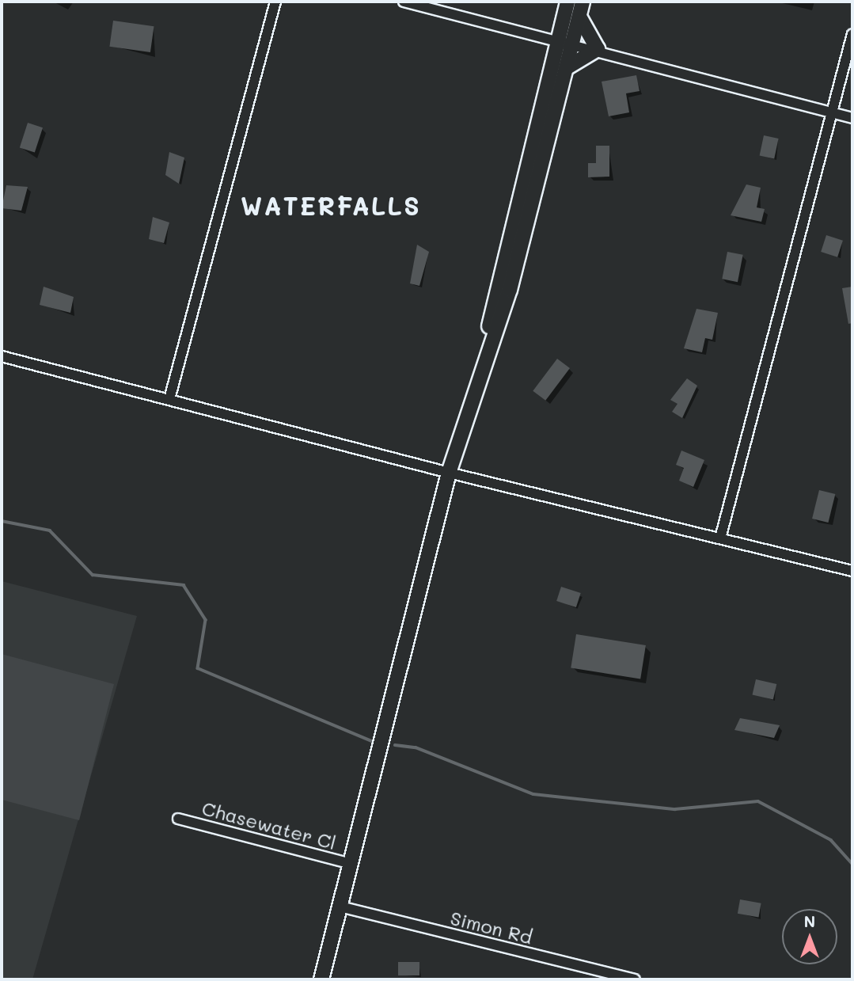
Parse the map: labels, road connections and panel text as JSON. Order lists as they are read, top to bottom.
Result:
{
  "streets": {
    "street": ["Chasewater Cl", "Simon Rd"]
  },
  "districts": ["WATERFALLS"],
  "north": "top"
}
